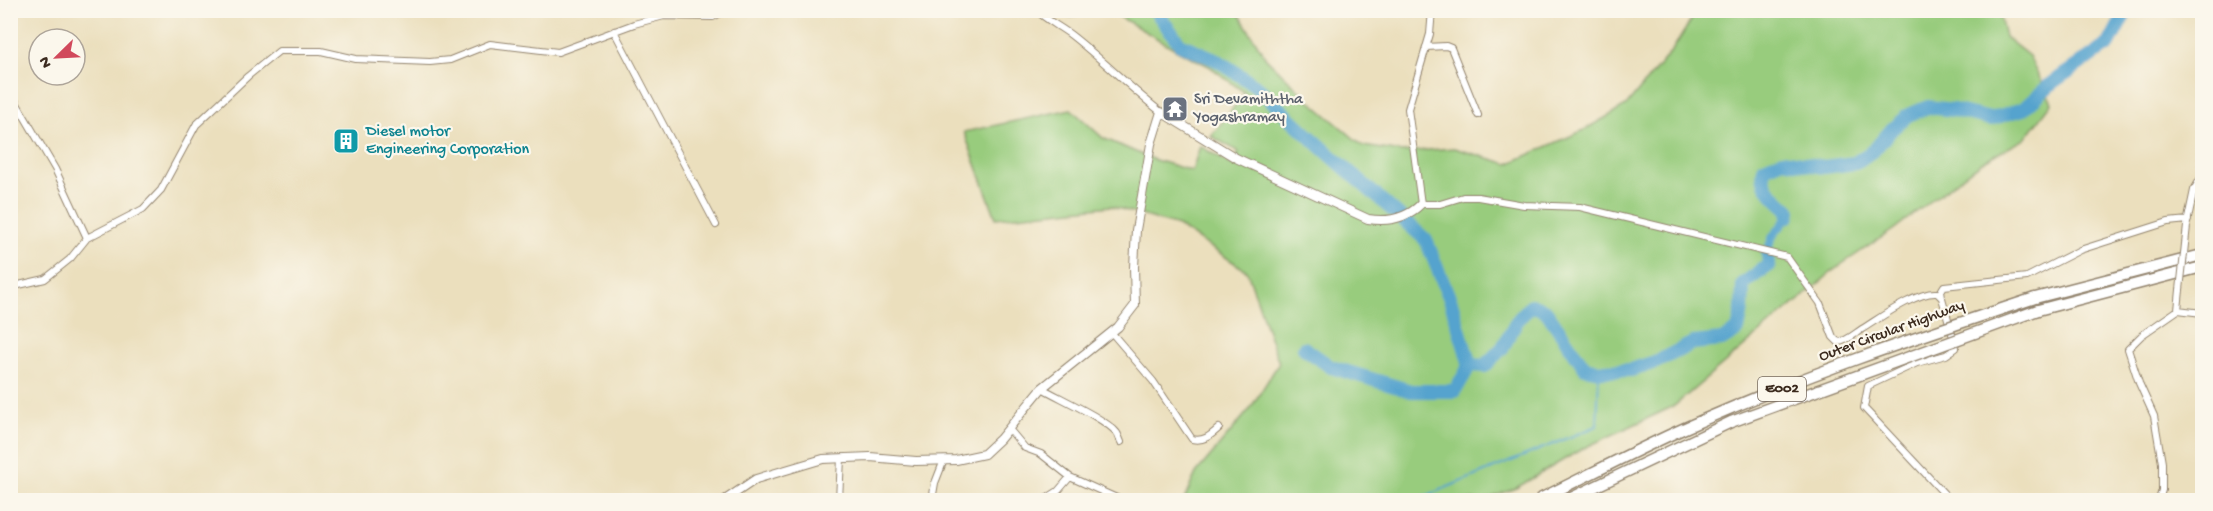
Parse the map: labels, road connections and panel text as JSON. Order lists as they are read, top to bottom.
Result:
{
  "streets": {
    "highway": ["Outer Circular Highway", "E002"]
  },
  "places": {
    "temple": ["Sri Devamiththa Yogashramay"],
    "building": ["Diesel motor Engineering Corporation"]
  },
  "north": "bottom left"
}
